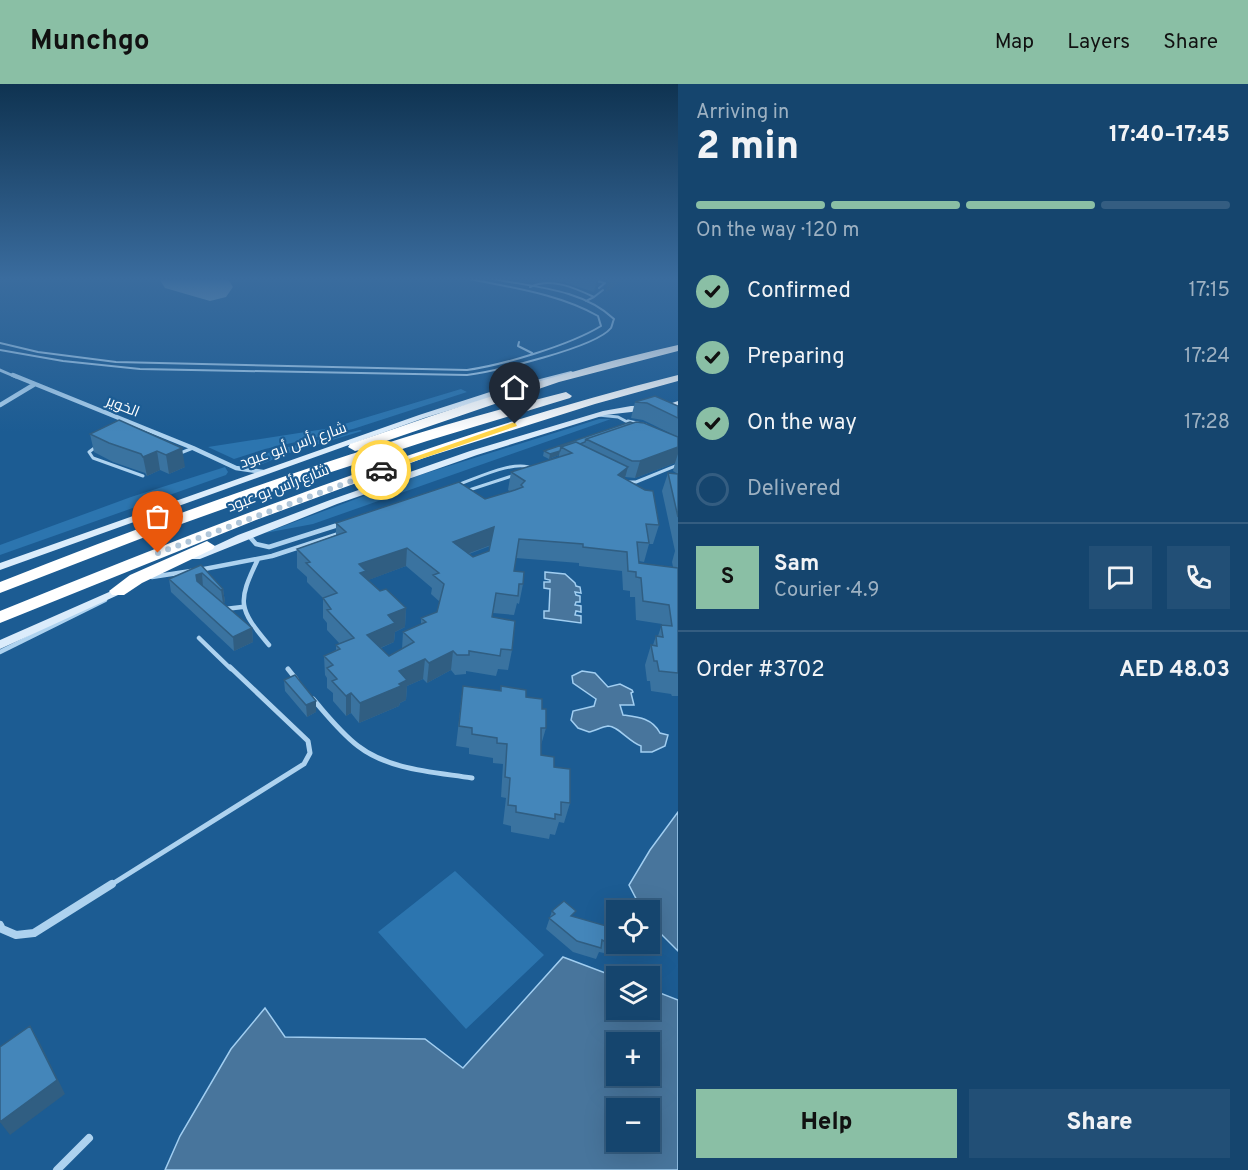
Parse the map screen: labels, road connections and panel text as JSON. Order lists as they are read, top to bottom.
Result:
{
  "streets": {
    "highway": ["شارع رأس بو عبود"],
    "street": ["الخوير", "شارع رأس أبو عبود"]
  },
  "crossings": [
    ["الخوير", "شارع رأس أبو عبود"]
  ],
  "page": {
    "header": "Munchgo",
    "nav": ["Map", "Layers", "Share"],
    "heading": ["2 min", "Arriving in", "17:40–17:45"],
    "panel": [
      "Sam",
      "Courier · 4.9",
      "Order #3702",
      "AED 48.03"
    ],
    "bar": "On the way · 120 m",
    "list": [
      ["Confirmed", "17:15"],
      ["Preparing", "17:24"],
      ["On the way", "17:28"],
      "Delivered"
    ],
    "round": "S",
    "map_buttons": ["+", "−"],
    "buttons": ["Help", "Share"]
  }
}
